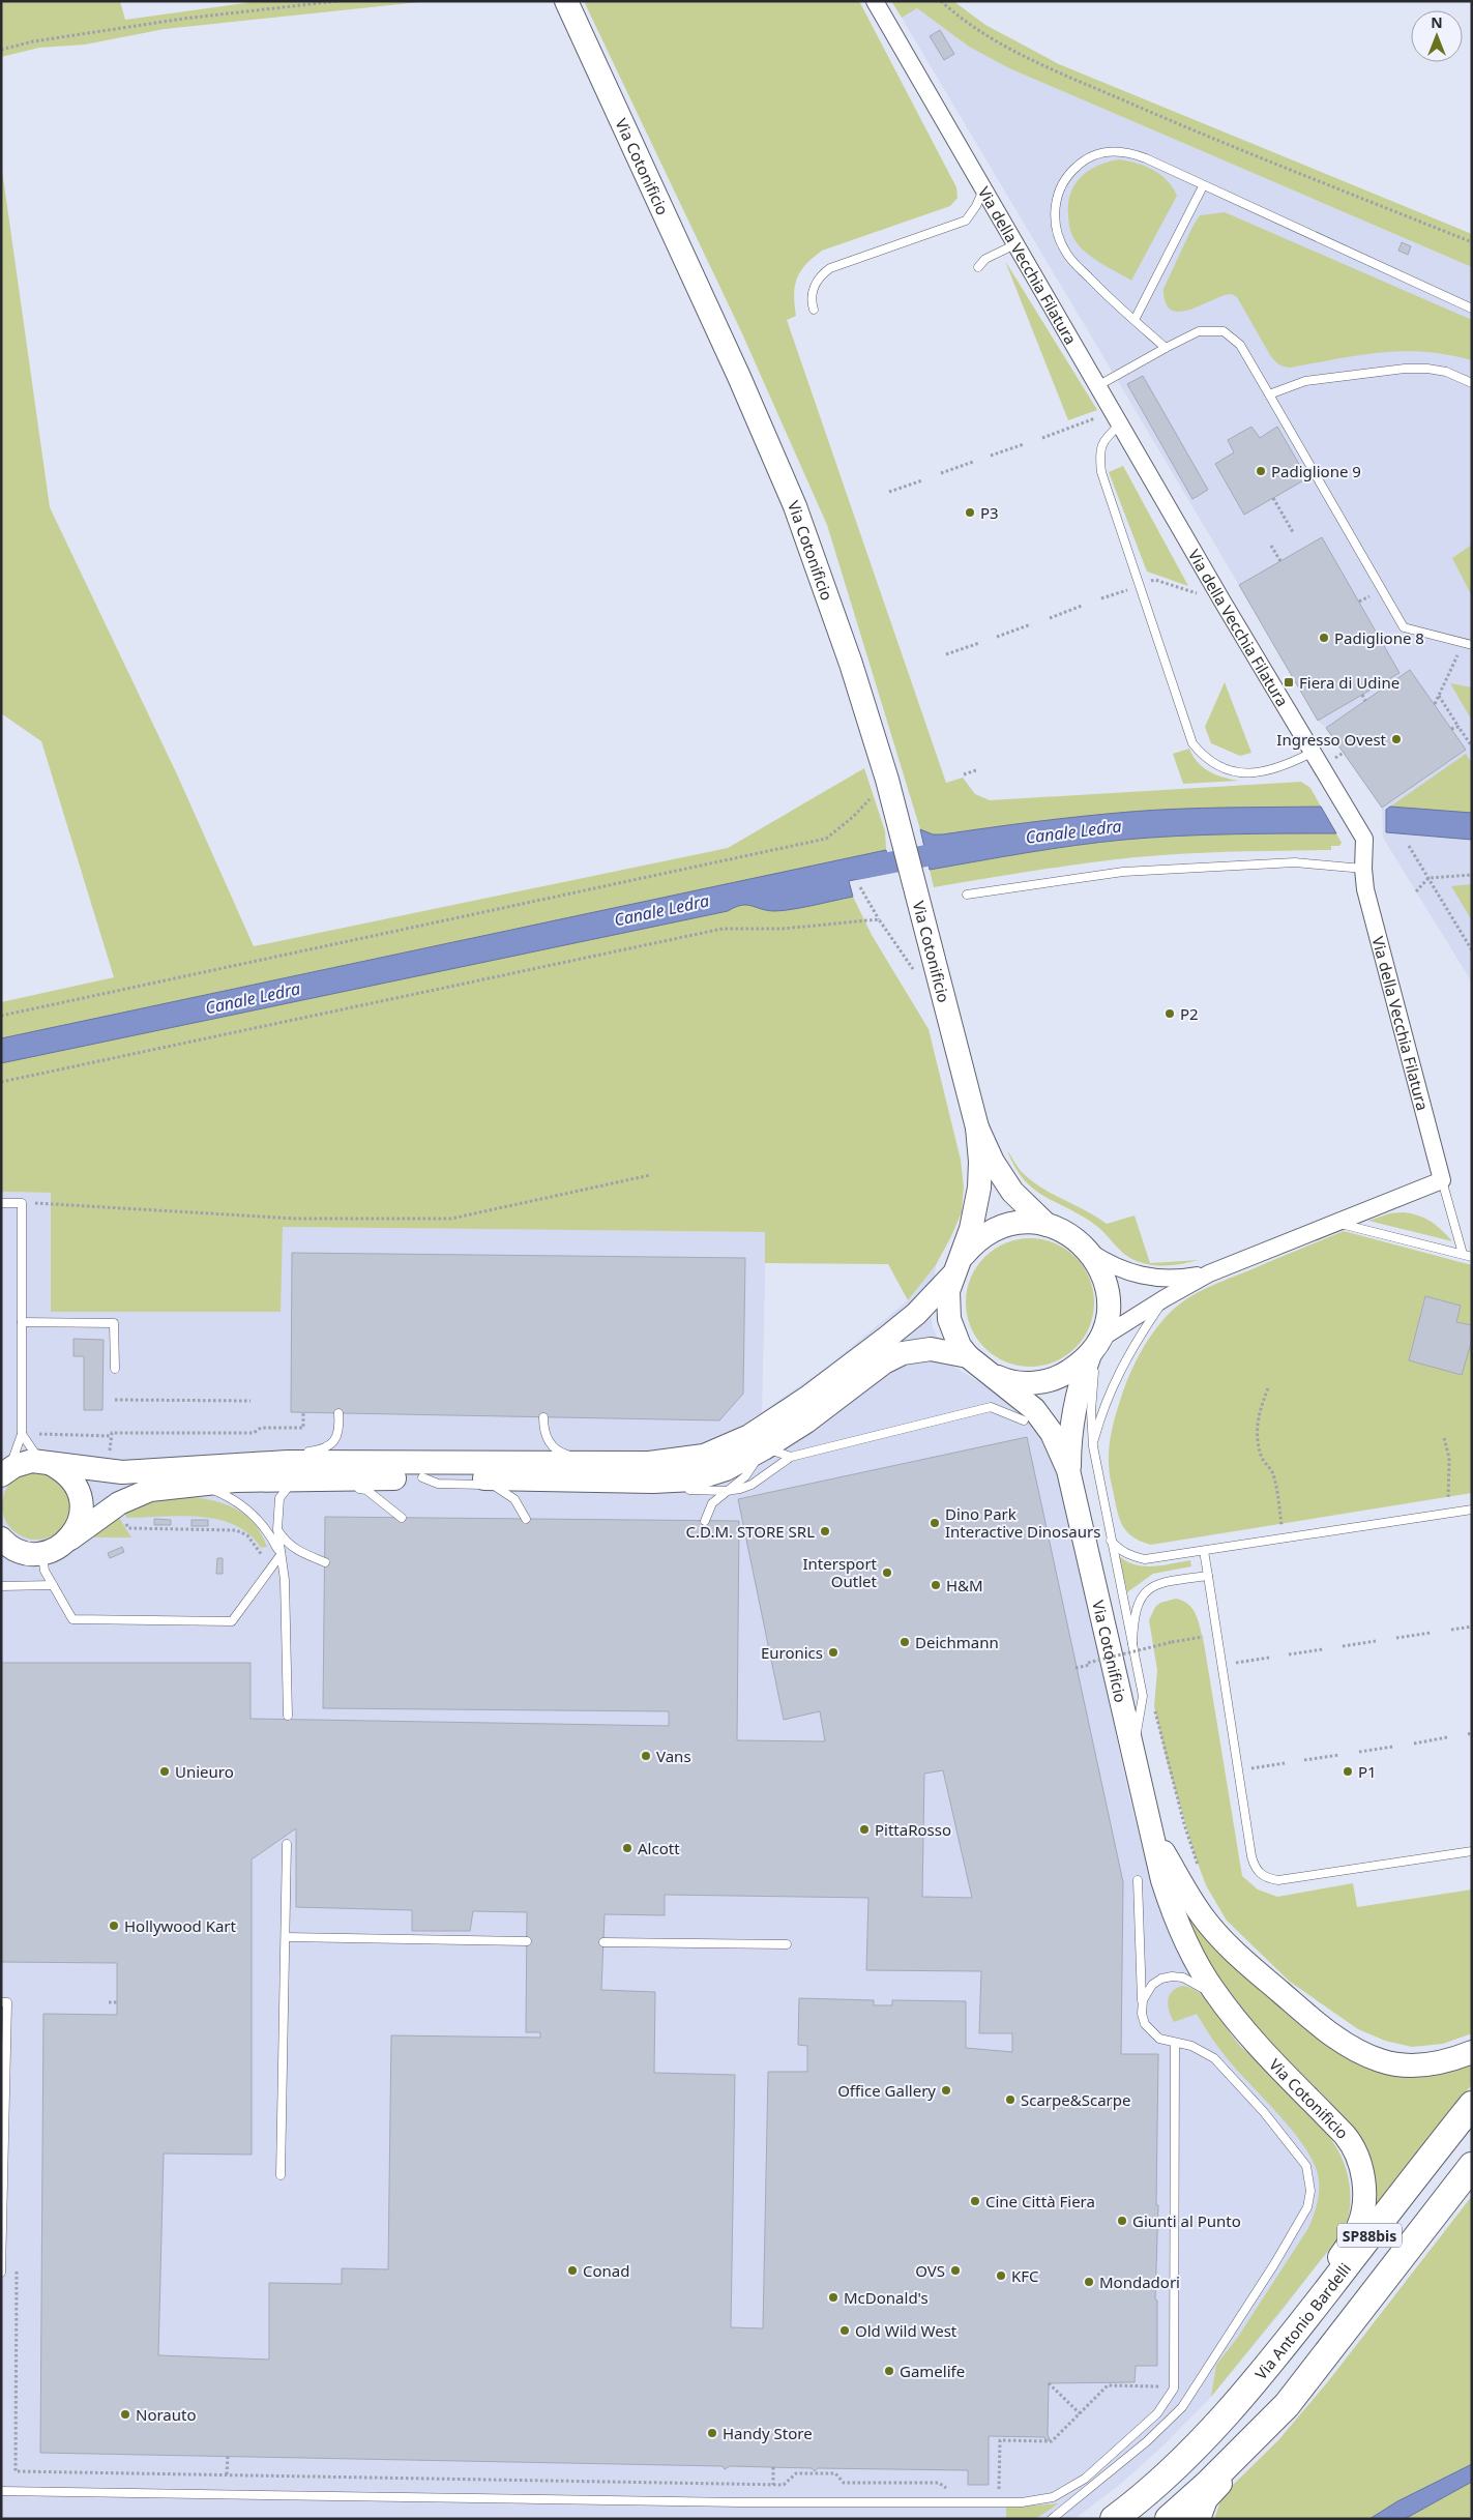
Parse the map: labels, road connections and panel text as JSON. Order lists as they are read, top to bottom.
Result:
{
  "streets": {
    "main road": ["SP88bis", "Via Antonio Bardelli"],
    "street": ["Via Cotonificio", "Via della Vecchia Filatura"]
  },
  "crossings": [
    ["Via Cotonificio", "Via Antonio Bardelli"]
  ],
  "water": ["Canale Ledra"],
  "places": {
    "other": [
      "Padiglione 9",
      "P3",
      "Padiglione 8",
      "Ingresso Ovest",
      "P2",
      "Dino Park Interactive Dinosaurs",
      "C.D.M. STORE SRL",
      "Intersport Outlet",
      "H&M",
      "Deichmann",
      "Euronics",
      "Vans",
      "Unieuro",
      "P1",
      "PittaRosso",
      "Alcott",
      "Hollywood Kart",
      "Office Gallery",
      "Scarpe&Scarpe",
      "Cine Città Fiera",
      "Giunti al Punto",
      "Conad",
      "OVS",
      "KFC",
      "Mondadori",
      "McDonald's",
      "Old Wild West",
      "Gamelife",
      "Norauto",
      "Handy Store"
    ],
    "transit": ["Fiera di Udine"]
  },
  "north": "top"
}
